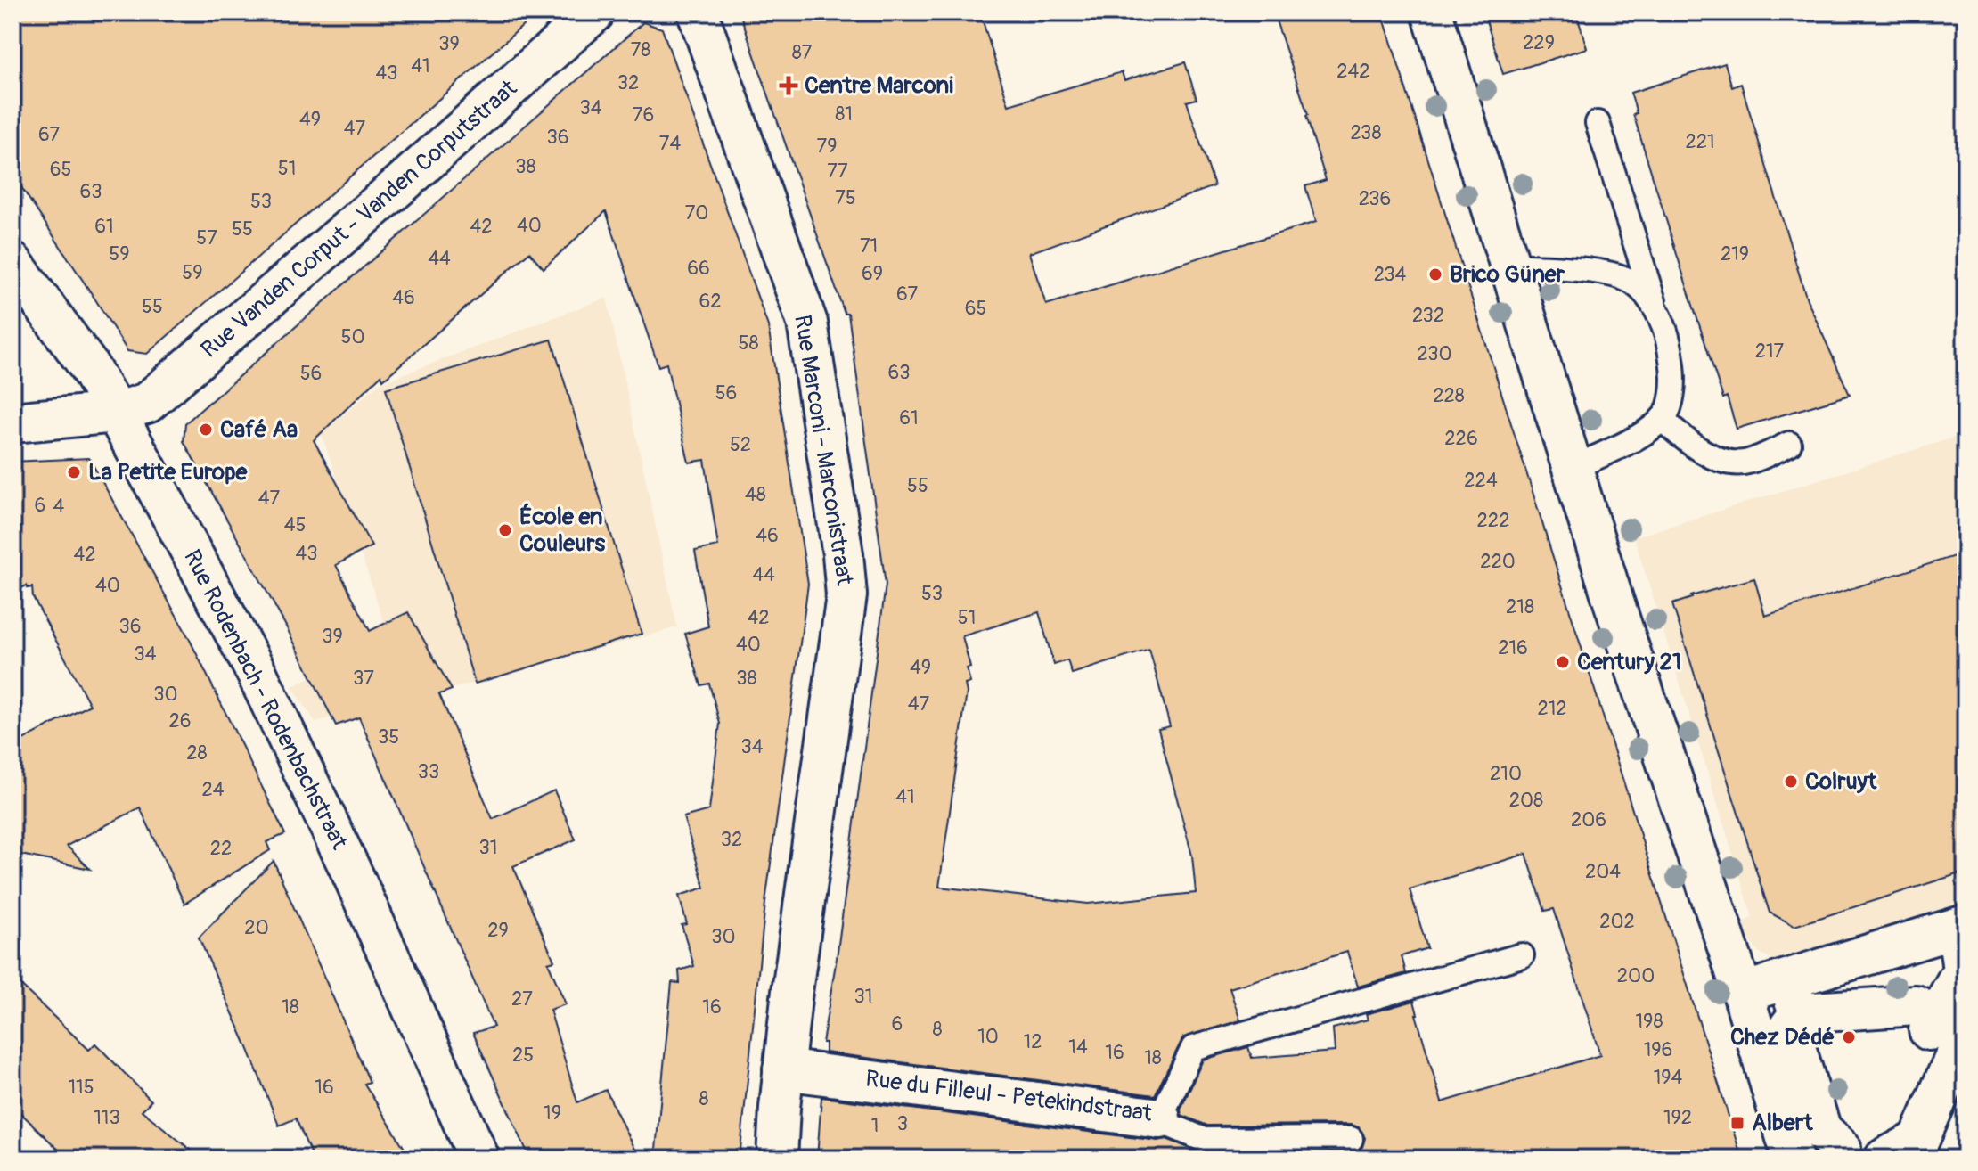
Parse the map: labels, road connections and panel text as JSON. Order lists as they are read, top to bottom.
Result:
{
  "streets": {
    "street": [
      "Rue Vanden Corput - Vanden Corputstraat",
      "Rue Marconi - Marconistraat",
      "Rue Rodenbach - Rodenbachstraat",
      "Rue du Filleul - Petekindstraat"
    ]
  },
  "crossings": [
    ["Rue Vanden Corput - Vanden Corputstraat", "Rue Rodenbach - Rodenbachstraat"],
    ["Rue Marconi - Marconistraat", "Rue du Filleul - Petekindstraat"]
  ],
  "places": {
    "health": ["Centre Marconi"],
    "other": [
      "Brico Güner",
      "Café Aa",
      "La Petite Europe",
      "École en Couleurs",
      "Century 21",
      "Colruyt",
      "Chez Dédé"
    ],
    "transit": ["Albert"]
  },
  "house_numbers": [
    "229",
    "39",
    "78",
    "87",
    "41",
    "242",
    "43",
    "32",
    "34",
    "81",
    "76",
    "49",
    "47",
    "238",
    "67",
    "36",
    "221",
    "74",
    "79",
    "38",
    "51",
    "65",
    "77",
    "63",
    "75",
    "236",
    "53",
    "70",
    "40",
    "61",
    "42",
    "55",
    "57",
    "71",
    "59",
    "219",
    "44",
    "66",
    "59",
    "69",
    "234",
    "67",
    "46",
    "62",
    "55",
    "65",
    "232",
    "50",
    "58",
    "217",
    "230",
    "63",
    "56",
    "56",
    "228",
    "61",
    "226",
    "52",
    "224",
    "55",
    "48",
    "47",
    "6",
    "4",
    "222",
    "45",
    "46",
    "43",
    "42",
    "220",
    "44",
    "40",
    "53",
    "218",
    "42",
    "51",
    "36",
    "39",
    "40",
    "216",
    "34",
    "49",
    "37",
    "38",
    "30",
    "47",
    "212",
    "26",
    "35",
    "34",
    "28",
    "33",
    "210",
    "24",
    "41",
    "208",
    "206",
    "32",
    "31",
    "22",
    "204",
    "202",
    "20",
    "29",
    "30",
    "200",
    "31",
    "27",
    "18",
    "16",
    "198",
    "6",
    "8",
    "10",
    "12",
    "14",
    "196",
    "16",
    "25",
    "18",
    "194",
    "115",
    "16",
    "8",
    "19",
    "113",
    "192",
    "3",
    "1"
  ]
}
